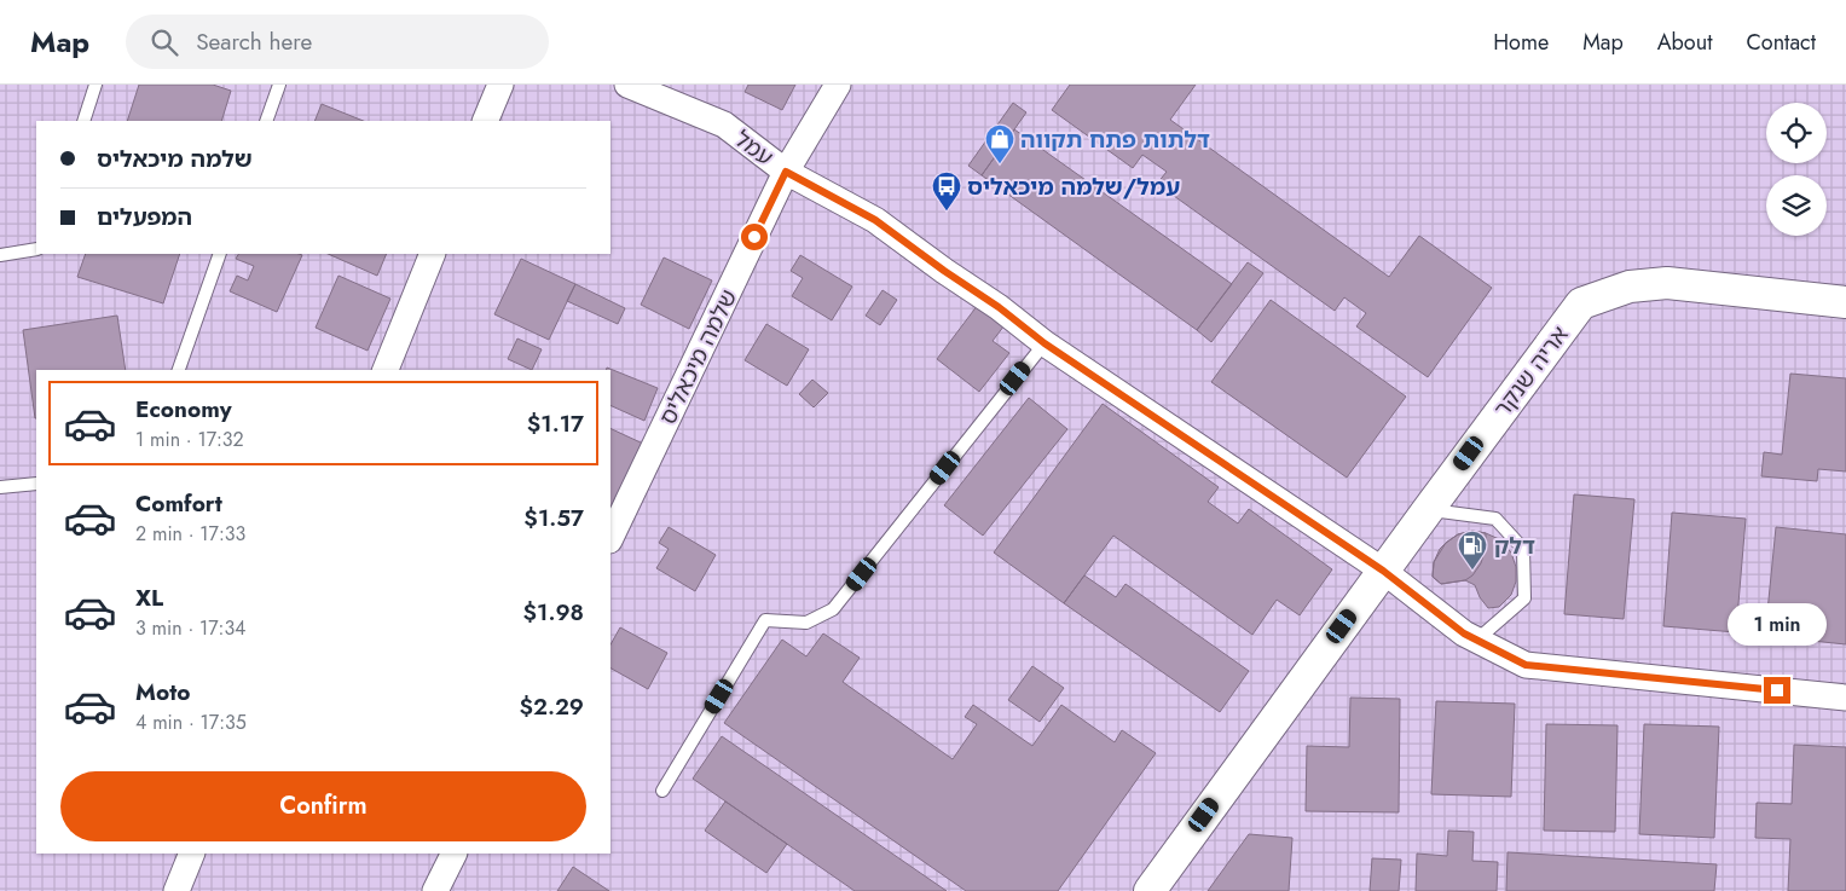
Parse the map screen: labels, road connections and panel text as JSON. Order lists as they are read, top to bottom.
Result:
{
  "streets": {
    "street": ["עמל", "שלמה מיכאליס", "אריה שנקר"]
  },
  "crossings": [
    ["עמל", "שלמה מיכאליס"],
    ["עמל", "אריה שנקר"]
  ],
  "places": {
    "shop": ["דלתות פתח תקווה"],
    "bus stop": ["עמל/שלמה מיכאליס"],
    "fuel station": ["דלק"]
  },
  "page": {
    "header": "Map",
    "search": "Search here",
    "nav": [
      "Home",
      "Map",
      "About",
      "Contact"
    ],
    "banner": ["שלמה מיכאליס", "המפעלים"],
    "list": [
      {
        "name": "Economy",
        "note": "1 min · 17:32",
        "value": "$1.17"
      },
      {
        "name": "Comfort",
        "note": "2 min · 17:33",
        "value": "$1.57"
      },
      {
        "name": "XL",
        "note": "3 min · 17:34",
        "value": "$1.98"
      },
      {
        "name": "Moto",
        "note": "4 min · 17:35",
        "value": "$2.29"
      }
    ],
    "bubble": "1 min",
    "buttons": "Confirm"
  }
}
